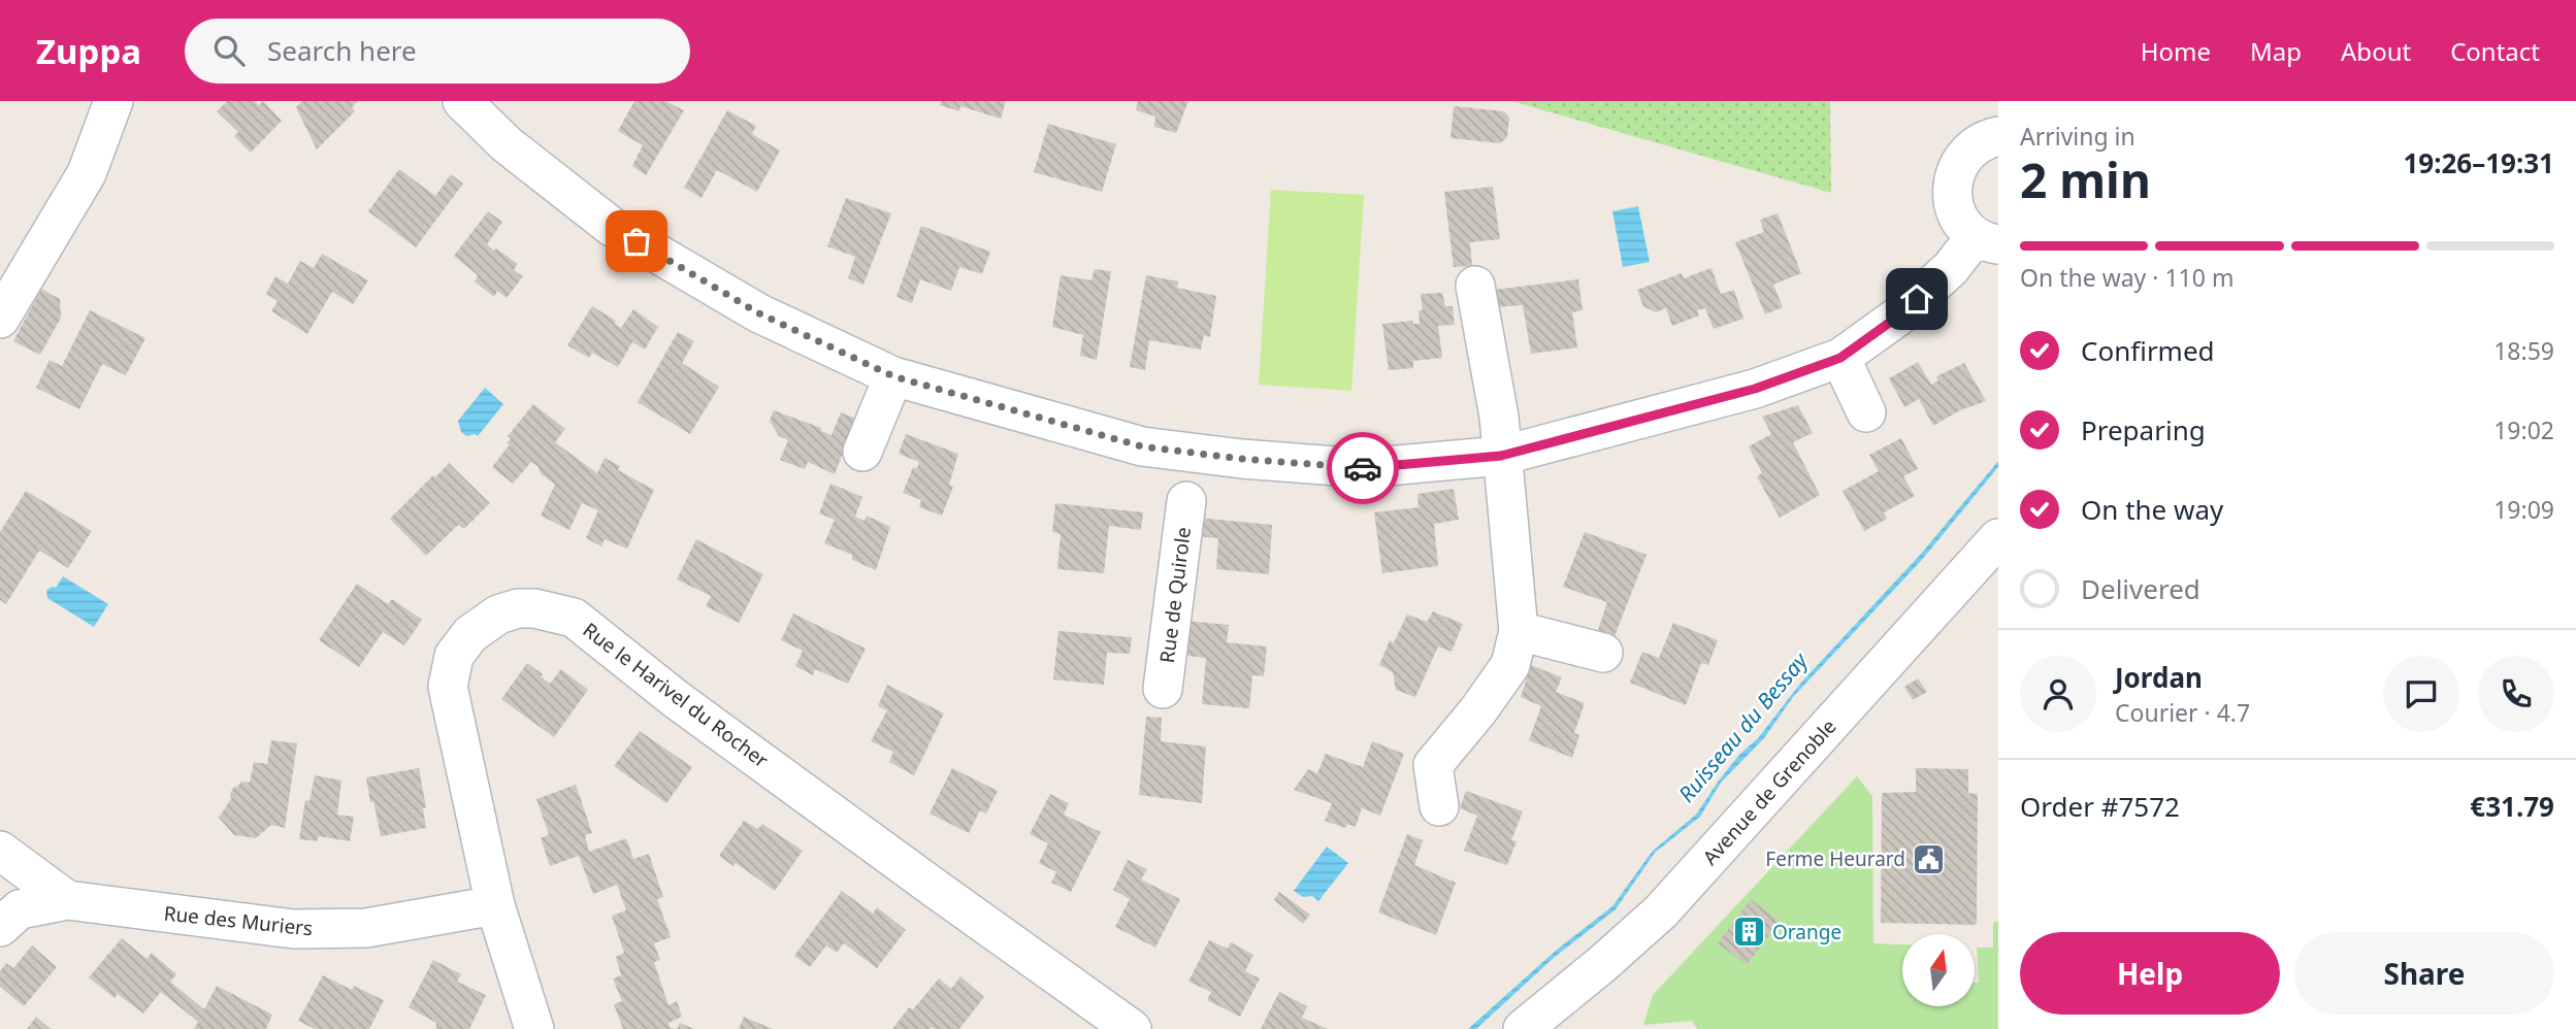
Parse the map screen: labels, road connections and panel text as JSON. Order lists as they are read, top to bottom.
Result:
{
  "streets": {
    "street": [
      "Rue de Quirole",
      "Rue le Harivel du Rocher",
      "Avenue de Grenoble",
      "Rue des Muriers"
    ]
  },
  "crossings": [
    ["Rue le Harivel du Rocher", "Rue des Muriers"]
  ],
  "water": ["Ruisseau du Bessay"],
  "places": {
    "public building": ["Ferme Heurard"],
    "building": ["Orange"]
  },
  "north": "top",
  "page": {
    "header": "Zuppa",
    "search": "Search here",
    "nav": [
      "Home",
      "Map",
      "About",
      "Contact"
    ],
    "heading": ["2 min", "Arriving in", "19:26–19:31"],
    "panel": [
      "Jordan",
      "Courier · 4.7",
      "Order #7572",
      "€31.79"
    ],
    "bar": "On the way · 110 m",
    "list": [
      ["Confirmed", "18:59"],
      ["Preparing", "19:02"],
      ["On the way", "19:09"],
      "Delivered"
    ],
    "buttons": ["Help", "Share"]
  }
}
